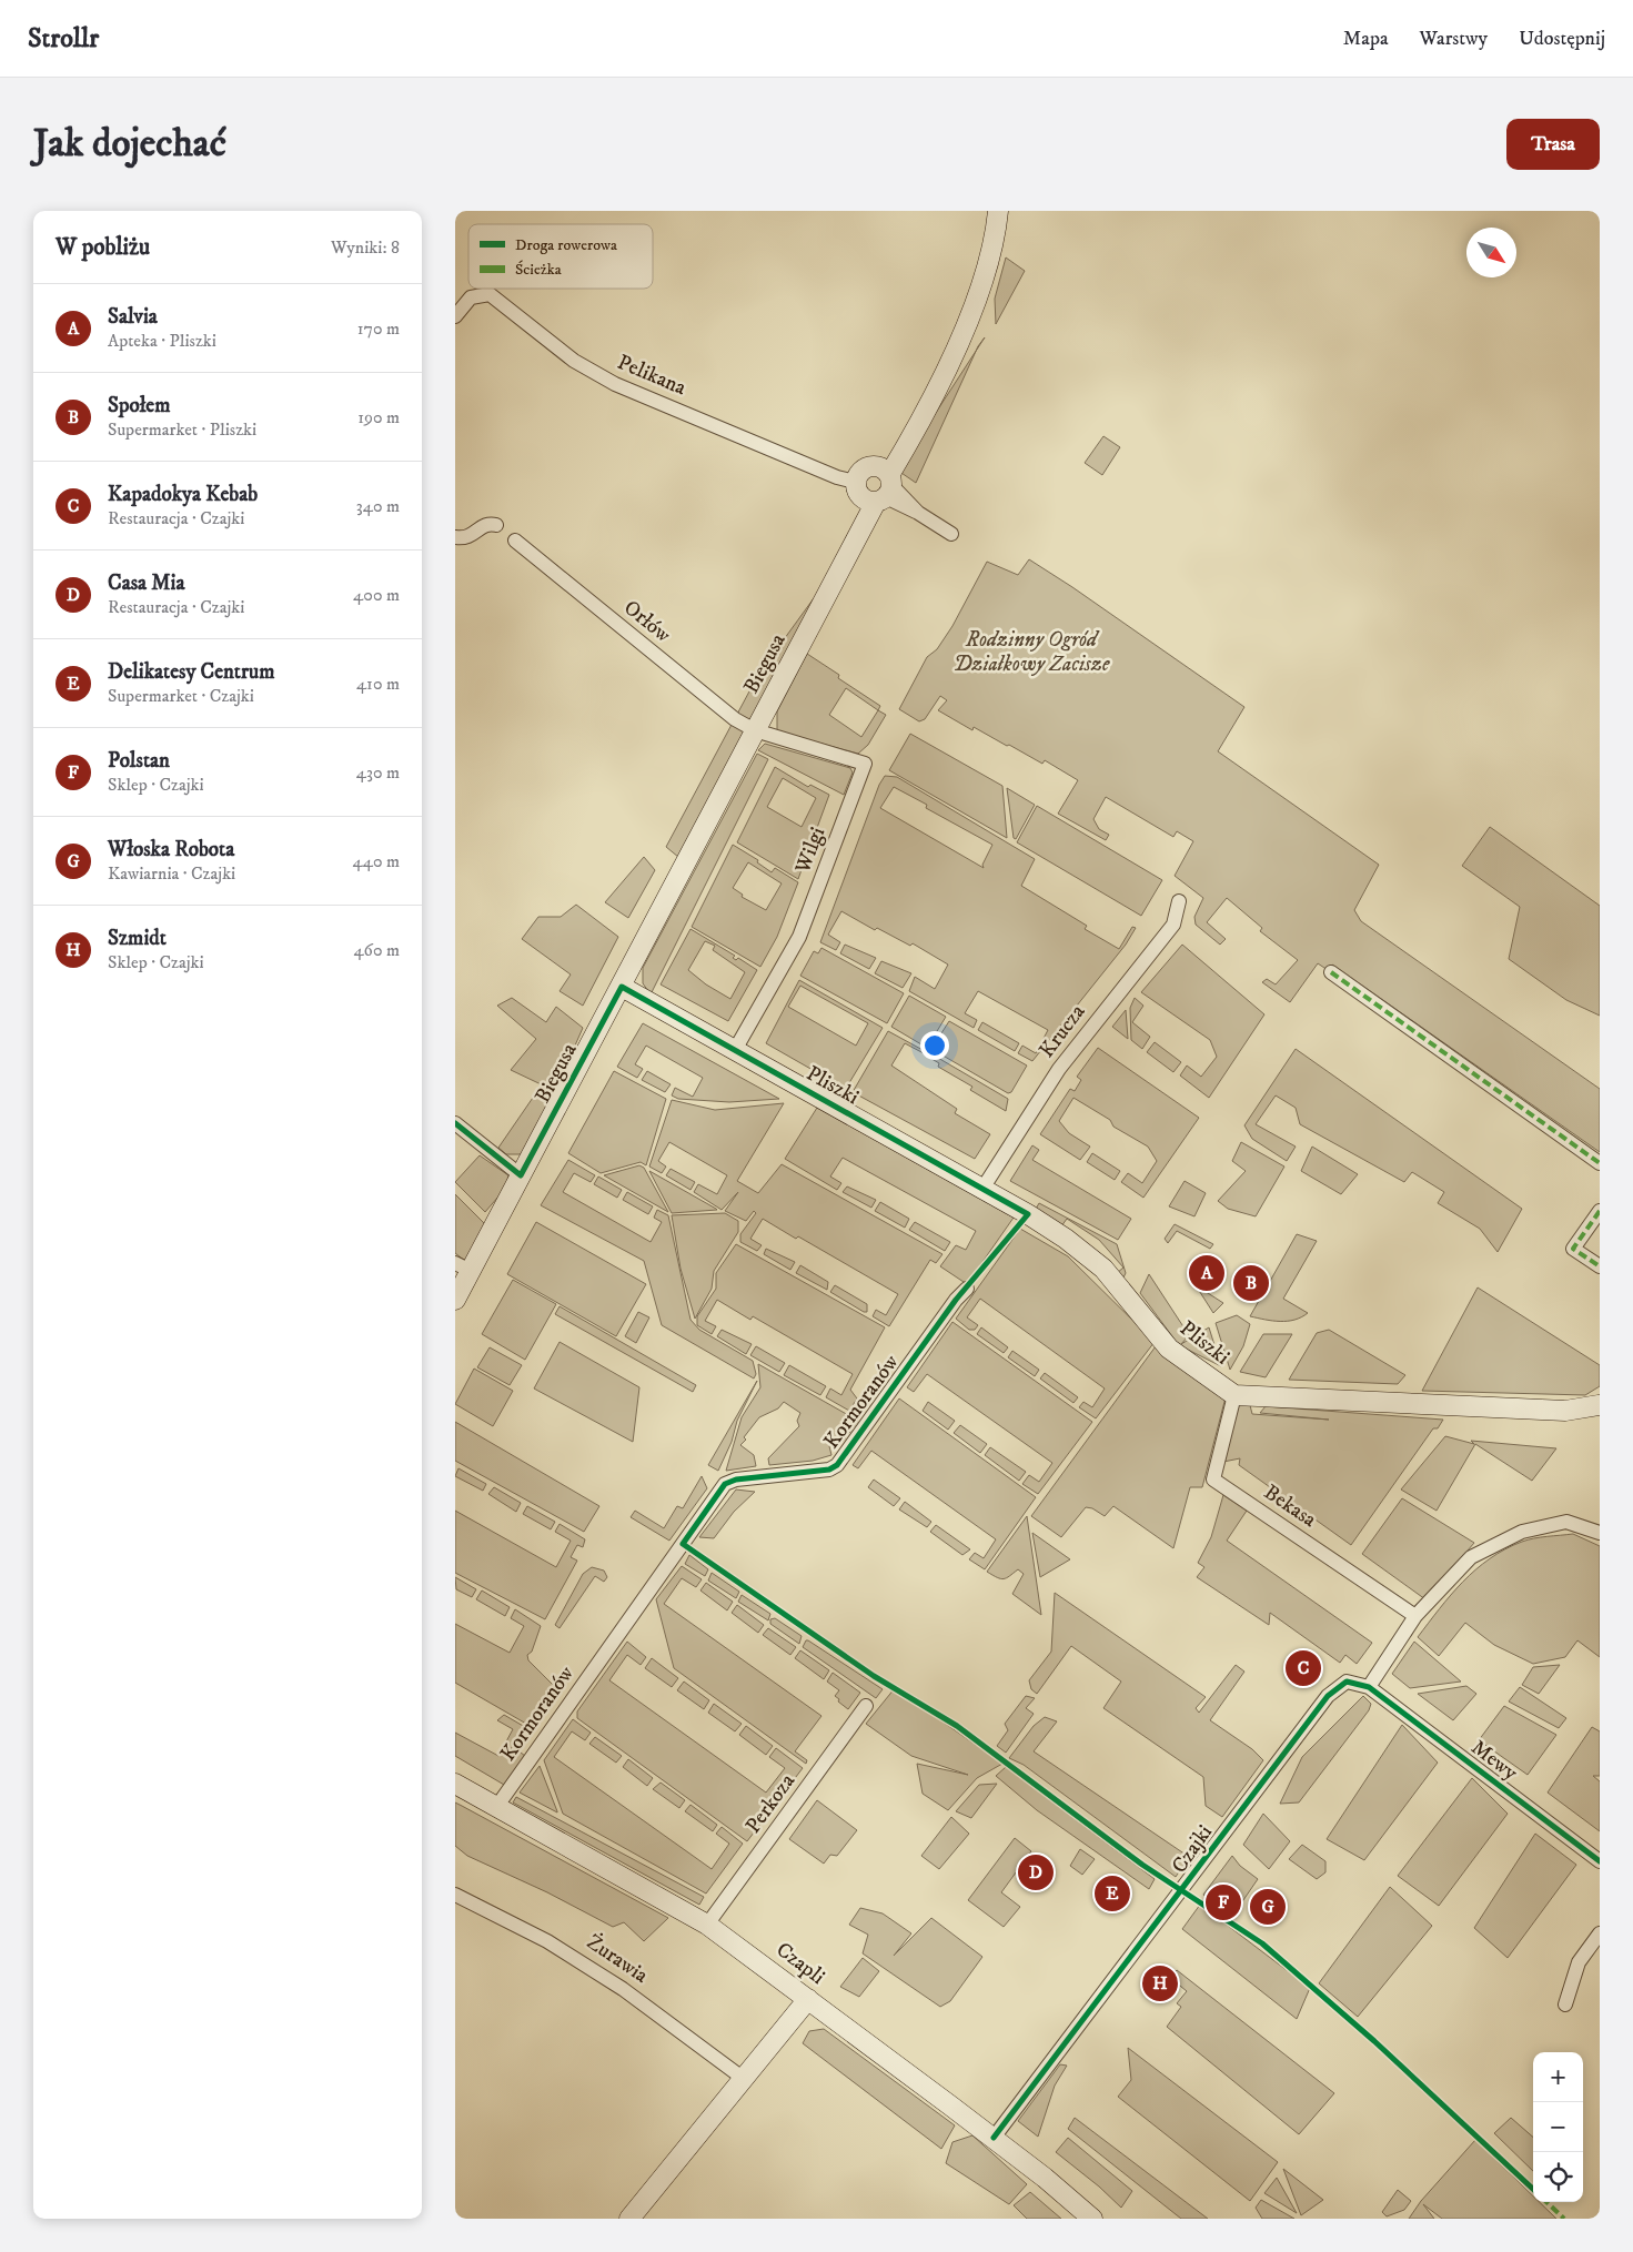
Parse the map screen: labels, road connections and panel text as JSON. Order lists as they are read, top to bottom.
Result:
{
  "streets": {
    "street": [
      "Pelikana",
      "Orłów",
      "Biegusa",
      "Wilgi",
      "Krucza",
      "Pliszki",
      "Kormoranów",
      "Bekasa",
      "Mewy",
      "Perkoza",
      "Czajki",
      "Żurawia",
      "Czapli"
    ]
  },
  "crossings": [
    ["Pelikana", "Biegusa"],
    ["Orłów", "Biegusa"],
    ["Orłów", "Wilgi"],
    ["Biegusa", "Wilgi"],
    ["Biegusa", "Pliszki"],
    ["Wilgi", "Pliszki"],
    ["Krucza", "Pliszki"],
    ["Pliszki", "Bekasa"],
    ["Kormoranów", "Czapli"],
    ["Mewy", "Czajki"],
    ["Perkoza", "Czapli"],
    ["Czajki", "Czapli"]
  ],
  "parks": ["Rodzinny Ogród Działkowy Zacisze"],
  "legend": ["Droga rowerowa", "Ścieżka"],
  "north": "bottom right",
  "page": {
    "header": "Strollr",
    "nav": ["Mapa", "Warstwy", "Udostępnij"],
    "buttons": "Trasa",
    "title": "Jak dojechać",
    "heading": ["W pobliżu", "Wyniki: 8"],
    "list": [
      {
        "mark": "A",
        "name": "Salvia",
        "note": "Apteka · Pliszki",
        "value": "170 m"
      },
      {
        "mark": "B",
        "name": "Społem",
        "note": "Supermarket · Pliszki",
        "value": "190 m"
      },
      {
        "mark": "C",
        "name": "Kapadokya Kebab",
        "note": "Restauracja · Czajki",
        "value": "340 m"
      },
      {
        "mark": "D",
        "name": "Casa Mia",
        "note": "Restauracja · Czajki",
        "value": "400 m"
      },
      {
        "mark": "E",
        "name": "Delikatesy Centrum",
        "note": "Supermarket · Czajki",
        "value": "410 m"
      },
      {
        "mark": "F",
        "name": "Polstan",
        "note": "Sklep · Czajki",
        "value": "430 m"
      },
      {
        "mark": "G",
        "name": "Włoska Robota",
        "note": "Kawiarnia · Czajki",
        "value": "440 m"
      },
      {
        "mark": "H",
        "name": "Szmidt",
        "note": "Sklep · Czajki",
        "value": "460 m"
      }
    ],
    "pins": [
      "A",
      "B",
      "C",
      "D",
      "E",
      "F",
      "G",
      "H"
    ],
    "map_buttons": ["+", "−"]
  }
}
